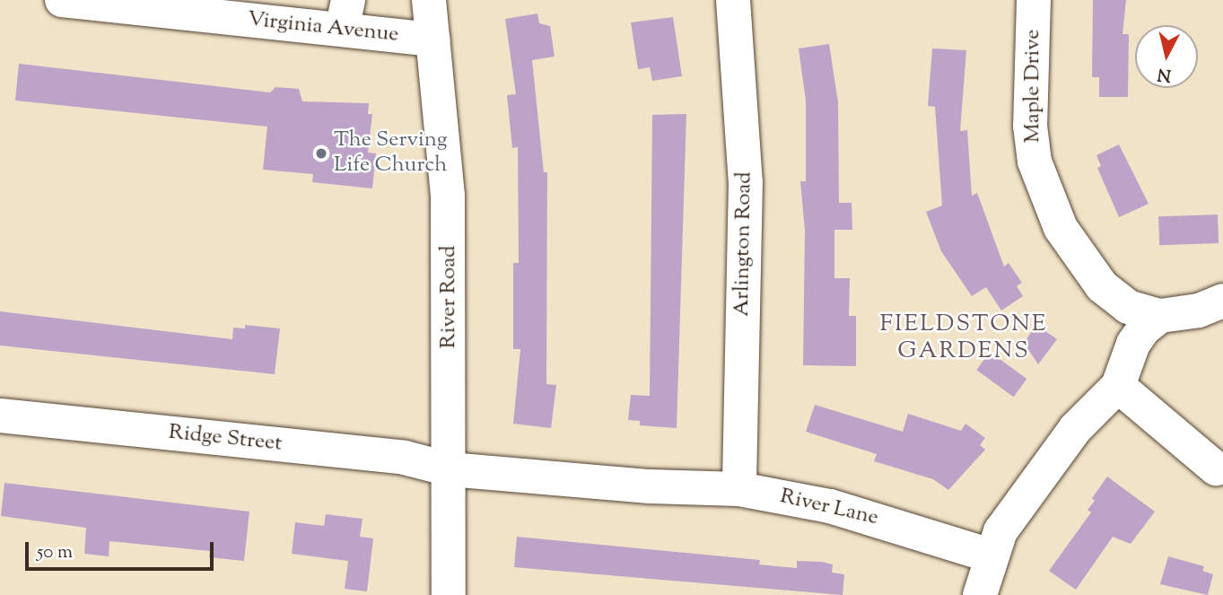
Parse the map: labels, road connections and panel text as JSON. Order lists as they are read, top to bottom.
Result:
{
  "streets": {
    "street": [
      "Virginia Avenue",
      "Maple Drive",
      "Arlington Road",
      "River Road",
      "Ridge Street",
      "River Lane"
    ]
  },
  "crossings": [
    ["Virginia Avenue", "River Road"],
    ["Arlington Road", "River Lane"],
    ["River Road", "Ridge Street"],
    ["River Road", "River Lane"],
    ["Ridge Street", "River Lane"]
  ],
  "districts": ["FIELDSTONE GARDENS"],
  "places": ["The Serving Life Church"],
  "scale_bar": "50 m",
  "north": "bottom"
}
